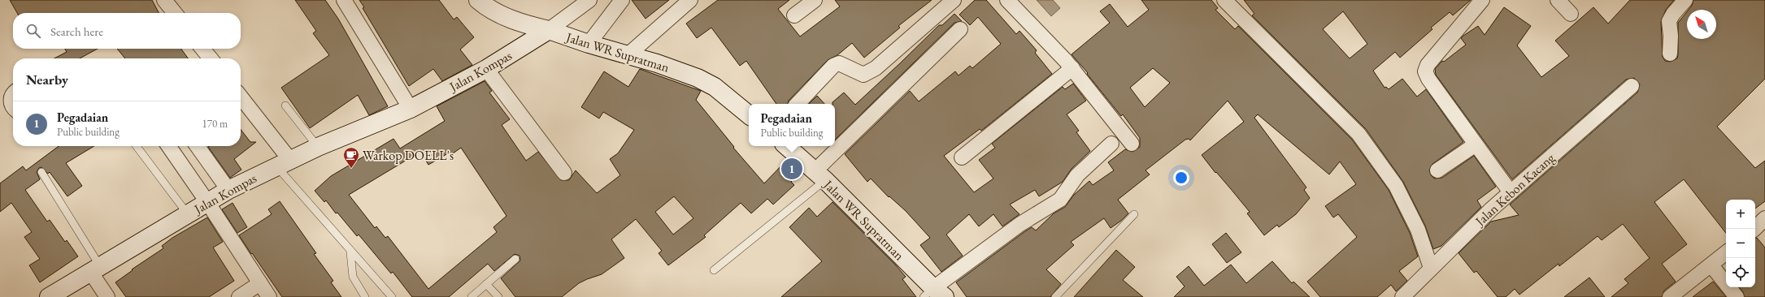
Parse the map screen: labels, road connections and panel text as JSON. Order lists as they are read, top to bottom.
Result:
{
  "streets": {
    "main road": ["Jalan WR Supratman", "Jalan Kompas"],
    "street": ["Jalan Kebon Kacang"]
  },
  "crossings": [
    ["Jalan WR Supratman", "Jalan Kompas"]
  ],
  "places": {
    "cafe": ["Warkop DOELL's"]
  },
  "north": "top left",
  "page": {
    "search": "Search here",
    "heading": "Nearby",
    "list": [
      {
        "mark": "1",
        "name": "Pegadaian",
        "note": "Public building",
        "value": "170 m"
      }
    ],
    "popup": ["Pegadaian", "Public building"],
    "pins": "1",
    "map_buttons": ["+", "−"]
  }
}
